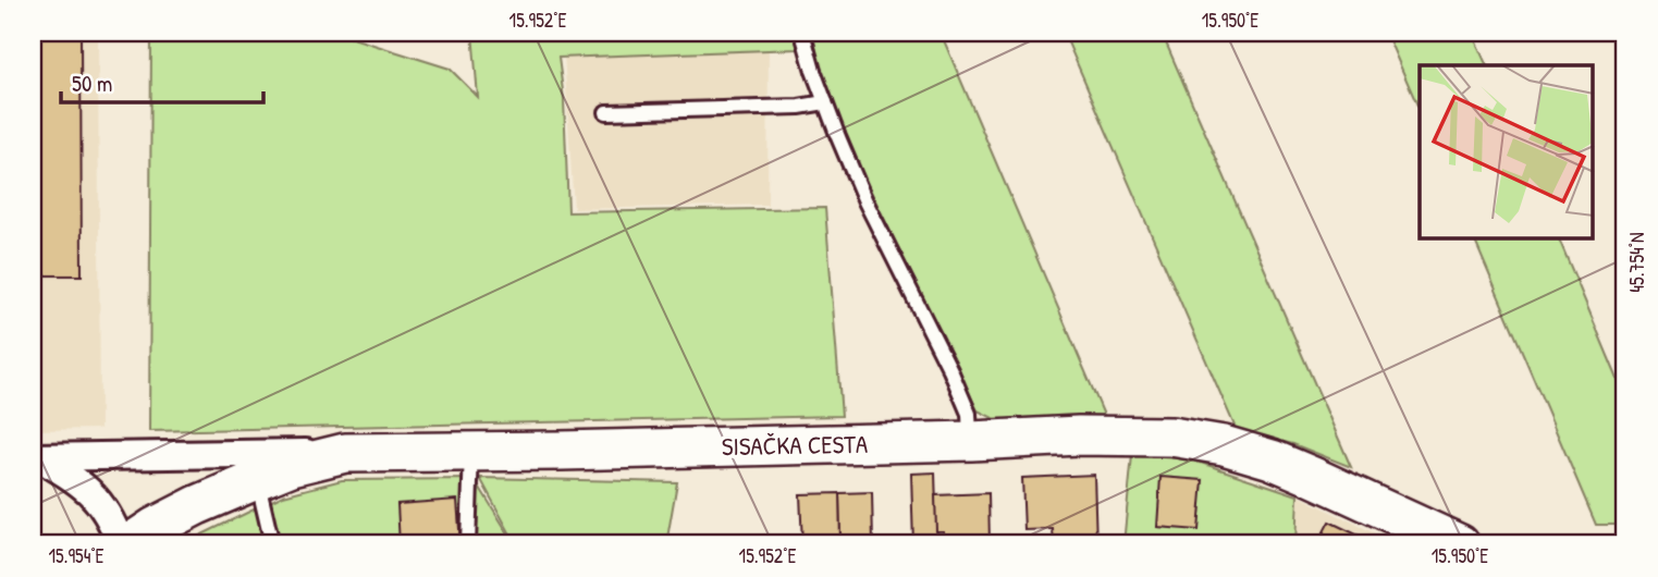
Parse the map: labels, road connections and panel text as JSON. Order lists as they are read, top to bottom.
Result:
{
  "streets": {
    "main road": ["SISAČKA CESTA"]
  },
  "scale_bar": "50 m",
  "coordinates": [
    "15.952°E",
    "15.950°E",
    "45.754°N",
    "15.954°E"
  ]
}
